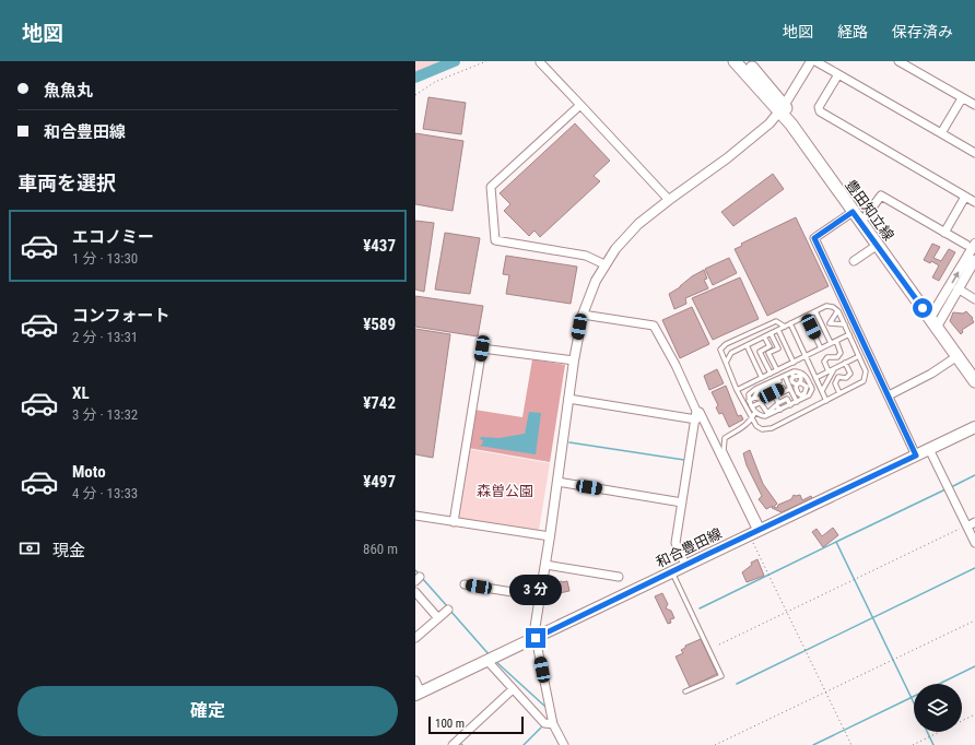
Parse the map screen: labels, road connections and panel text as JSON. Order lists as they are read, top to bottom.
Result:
{
  "streets": {
    "main road": ["豊田知立線", "和合豊田線"]
  },
  "parks": ["森曽公園"],
  "scale_bar": "100 m",
  "page": {
    "header": "地図",
    "nav": ["地図", "経路", "保存済み"],
    "banner": ["魚魚丸", "和合豊田線"],
    "heading": "車両を選択",
    "list": [
      {
        "name": "エコノミー",
        "note": "1 分 · 13:30",
        "value": "¥437"
      },
      {
        "name": "コンフォート",
        "note": "2 分 · 13:31",
        "value": "¥589"
      },
      {
        "name": "XL",
        "note": "3 分 · 13:32",
        "value": "¥742"
      },
      {
        "name": "Moto",
        "note": "4 分 · 13:33",
        "value": "¥497"
      }
    ],
    "pay": ["現金", "860 m"],
    "bubble": "3 分",
    "buttons": "確定",
    "scale": "100 m"
  }
}
